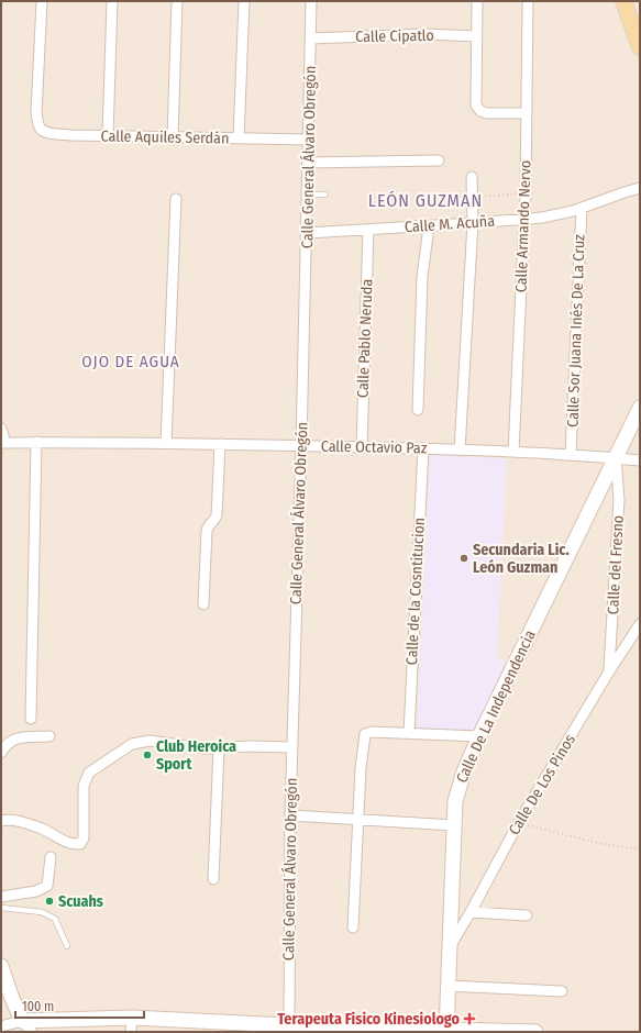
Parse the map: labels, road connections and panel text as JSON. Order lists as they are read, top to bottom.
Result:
{
  "streets": {
    "street": [
      "Calle Cipatlo",
      "Calle Aquiles Serdán",
      "Calle General Álvaro Obregón",
      "Calle M. Acuña",
      "Calle Armando Nervo",
      "Calle Sor Juana Inés De La Cruz",
      "Calle Pablo Neruda",
      "Calle Octavio Paz",
      "Calle del Fresno",
      "Calle de la Cosntitucion",
      "Calle De La Independencia",
      "Calle De Los Pinos"
    ]
  },
  "crossings": [
    ["Calle Cipatlo", "Calle General Álvaro Obregón"],
    ["Calle Aquiles Serdán", "Calle General Álvaro Obregón"],
    ["Calle General Álvaro Obregón", "Calle M. Acuña"],
    ["Calle General Álvaro Obregón", "Calle Octavio Paz"],
    ["Calle M. Acuña", "Calle Armando Nervo"],
    ["Calle M. Acuña", "Calle Sor Juana Inés De La Cruz"],
    ["Calle M. Acuña", "Calle Pablo Neruda"],
    ["Calle Armando Nervo", "Calle Octavio Paz"],
    ["Calle Sor Juana Inés De La Cruz", "Calle Octavio Paz"],
    ["Calle Pablo Neruda", "Calle Octavio Paz"],
    ["Calle Octavio Paz", "Calle del Fresno"],
    ["Calle Octavio Paz", "Calle de la Cosntitucion"],
    ["Calle Octavio Paz", "Calle De La Independencia"],
    ["Calle del Fresno", "Calle De La Independencia"],
    ["Calle del Fresno", "Calle De Los Pinos"],
    ["Calle De La Independencia", "Calle De Los Pinos"]
  ],
  "districts": ["LEÓN GUZMAN", "OJO DE AGUA"],
  "places": {
    "other": ["Secundaria Lic. León Guzman", "Club Heroica Sport", "Scuahs"],
    "health": ["Terapeuta Fisico Kinesiologo"]
  },
  "scale_bar": "100 m"
}
